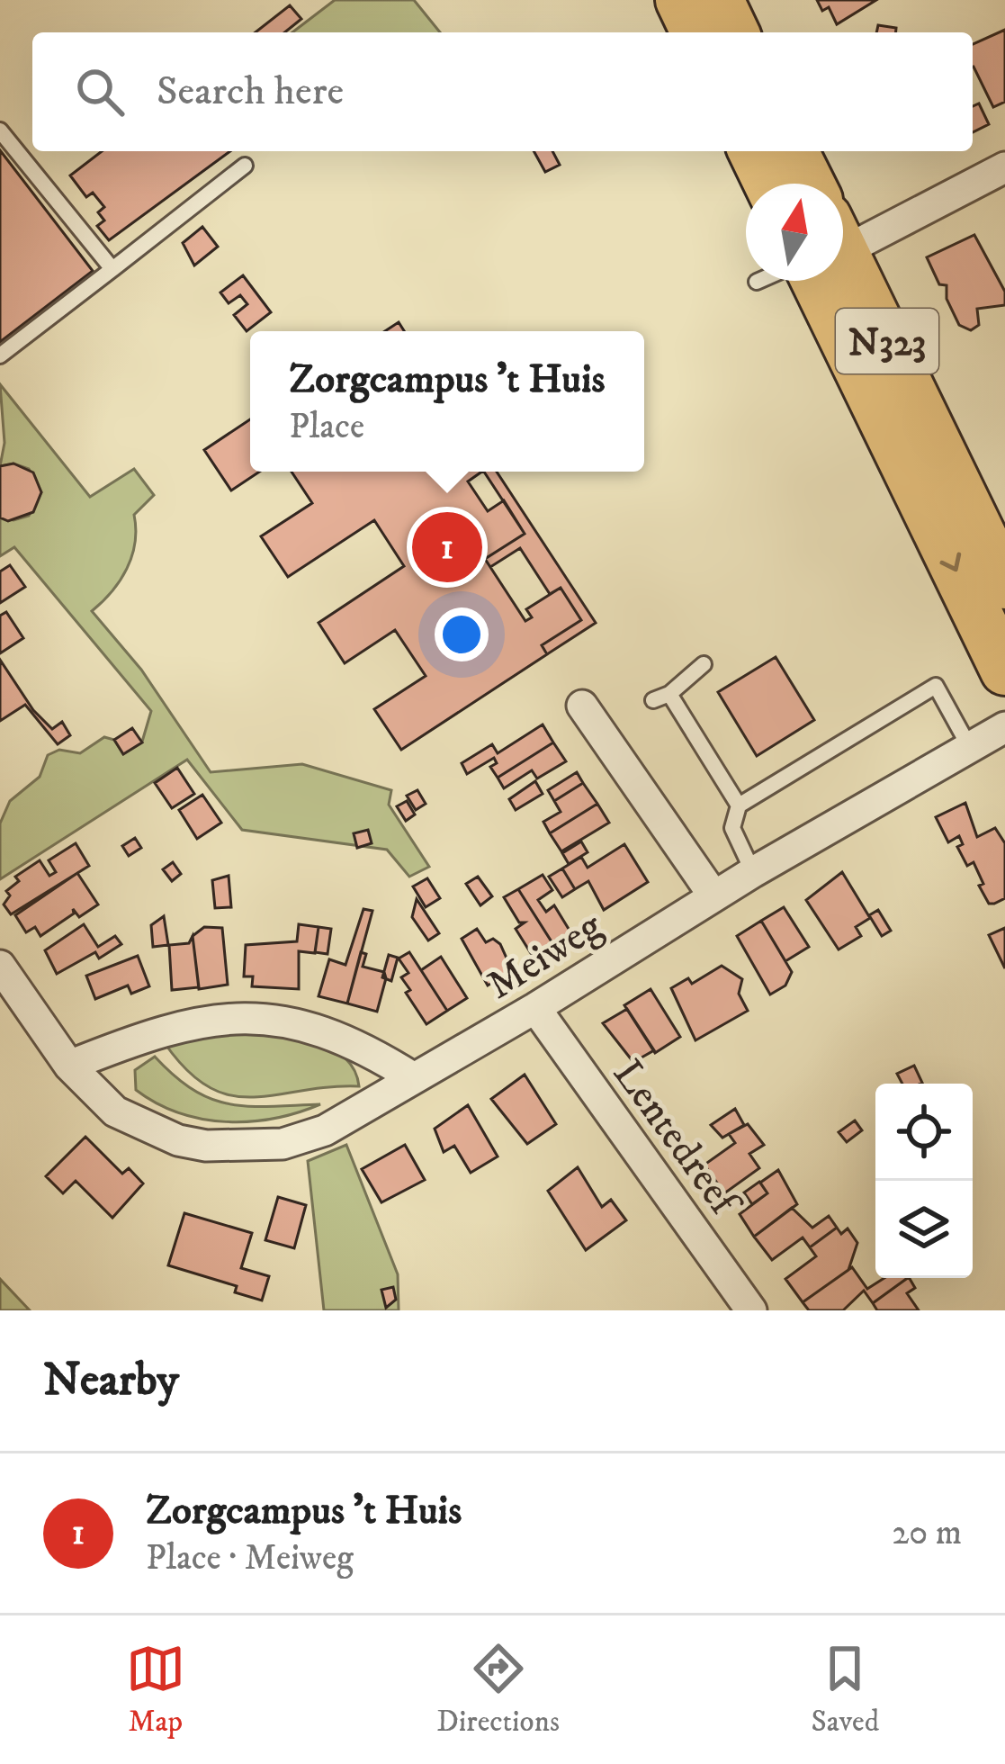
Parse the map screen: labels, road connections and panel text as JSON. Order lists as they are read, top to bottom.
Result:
{
  "streets": {
    "main road": ["N323"],
    "street": ["Meiweg", "Lentedreef"]
  },
  "crossings": [
    ["Meiweg", "Lentedreef"]
  ],
  "north": "top",
  "page": {
    "search": "Search here",
    "popup": ["Zorgcampus 't Huis", "Place"],
    "pins": "1",
    "heading": "Nearby",
    "list": [
      {
        "mark": "1",
        "name": "Zorgcampus 't Huis",
        "note": "Place · Meiweg",
        "value": "20 m"
      }
    ],
    "nav": ["Map", "Directions", "Saved"]
  }
}
